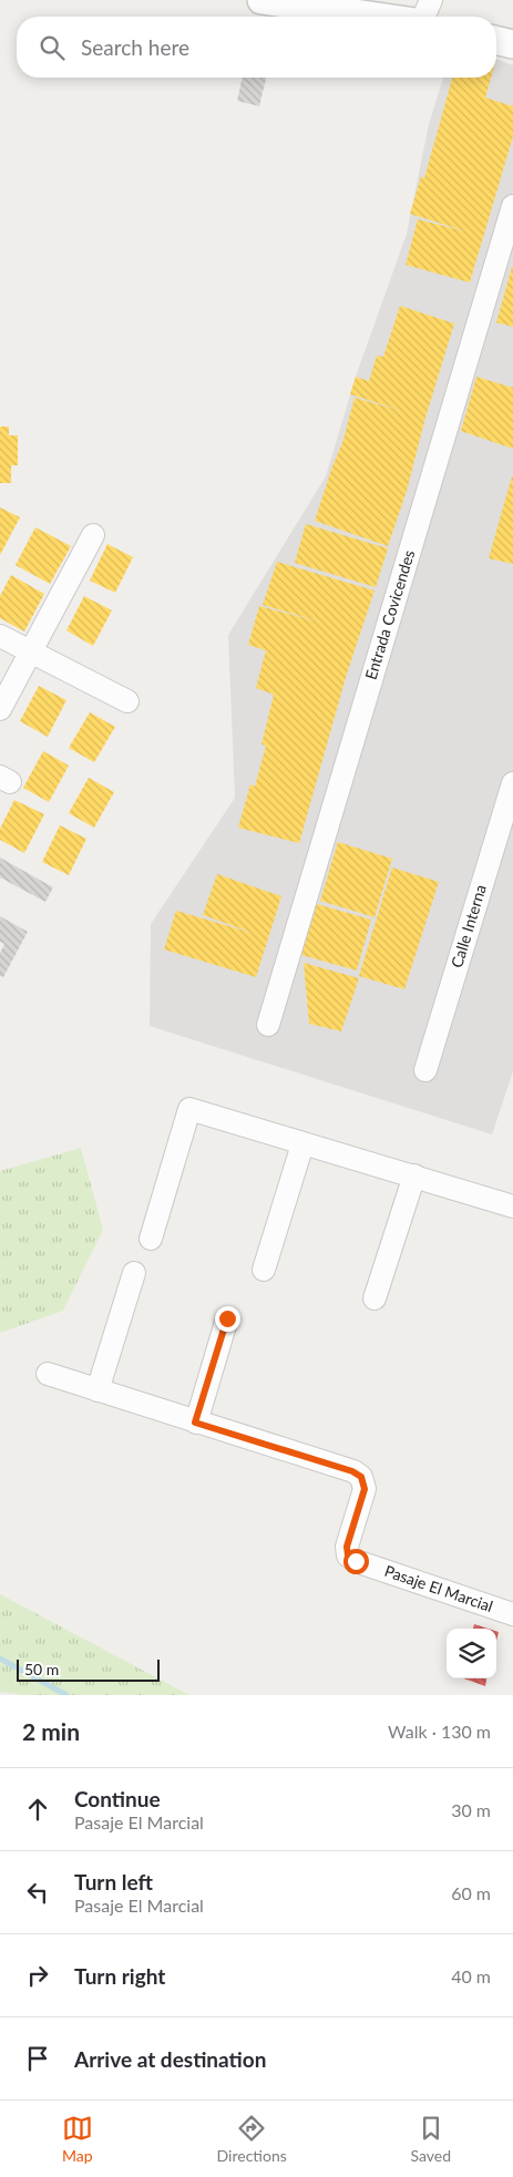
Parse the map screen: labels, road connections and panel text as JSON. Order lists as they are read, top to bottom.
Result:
{
  "streets": {
    "street": ["Entrada Covicendes", "Calle Interna", "Pasaje El Marcial"]
  },
  "scale_bar": "50 m",
  "page": {
    "search": "Search here",
    "scale": "50 m",
    "heading": ["2 min", "Walk · 130 m"],
    "list": [
      ["Continue", "Pasaje El Marcial", "30 m"],
      ["Turn left", "Pasaje El Marcial", "60 m"],
      ["Turn right", "40 m"],
      "Arrive at destination"
    ],
    "nav": ["Map", "Directions", "Saved"]
  }
}
